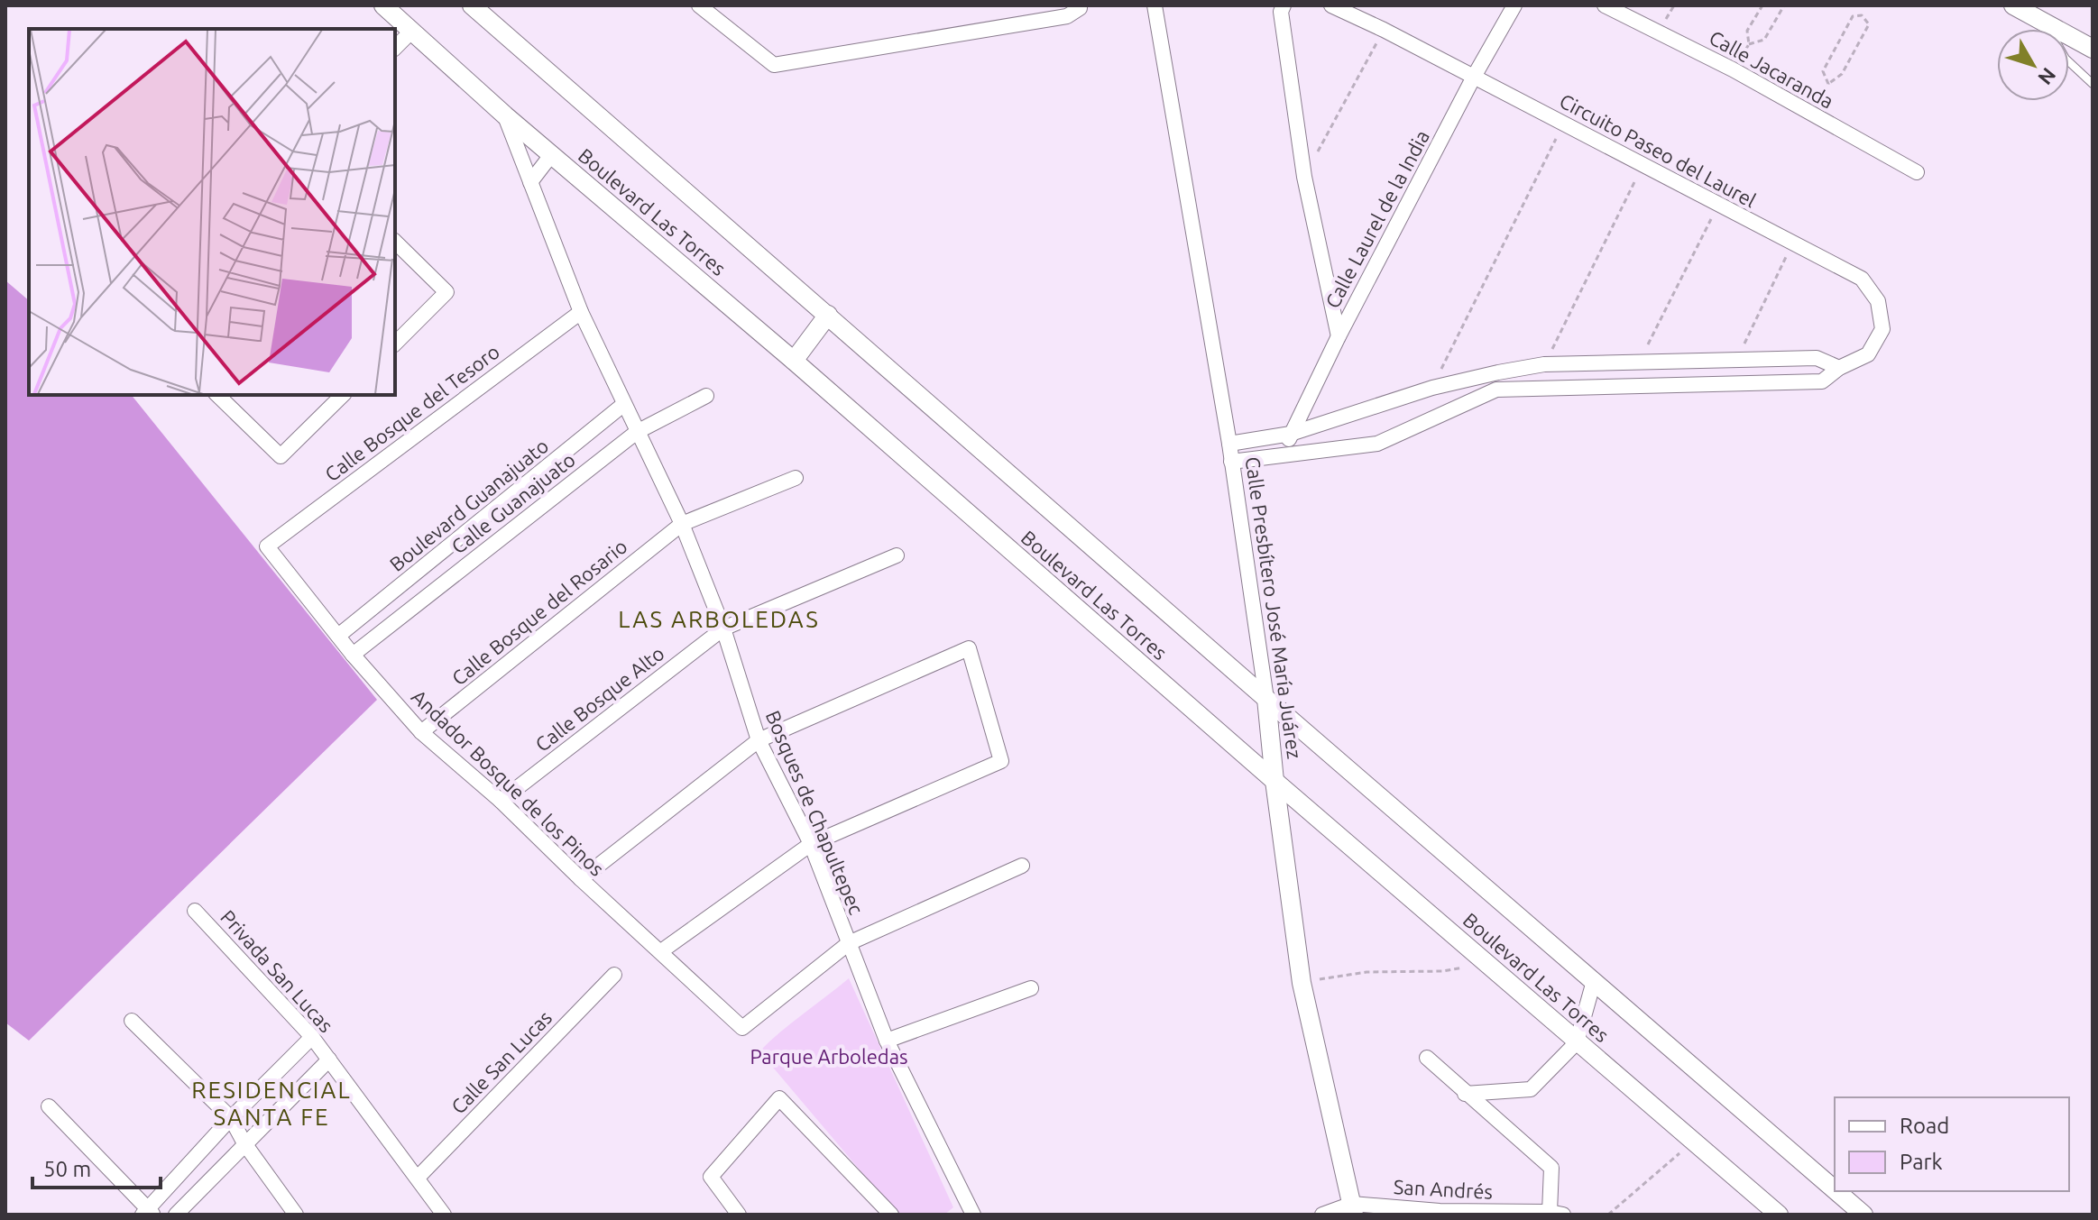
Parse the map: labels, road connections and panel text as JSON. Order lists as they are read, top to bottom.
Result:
{
  "streets": {
    "street": [
      "Calle Jacaranda",
      "Circuito Paseo del Laurel",
      "Boulevard Las Torres",
      "Calle Laurel de la India",
      "Calle Bosque del Tesoro",
      "Calle Guanajuato",
      "Boulevard Guanajuato",
      "Calle Presbítero José María Juárez",
      "Calle Bosque del Rosario",
      "Calle Bosque Alto",
      "Andador Bosque de los Pinos",
      "Bosques de Chapultepec",
      "Privada San Lucas",
      "Calle San Lucas",
      "San Andrés"
    ]
  },
  "crossings": [
    ["Circuito Paseo del Laurel", "Calle Laurel de la India"],
    ["Circuito Paseo del Laurel", "Calle Presbítero José María Juárez"],
    ["Boulevard Las Torres", "Calle Presbítero José María Juárez"],
    ["Boulevard Las Torres", "Bosques de Chapultepec"],
    ["Calle Bosque del Tesoro", "Andador Bosque de los Pinos"],
    ["Calle Bosque del Tesoro", "Bosques de Chapultepec"],
    ["Calle Guanajuato", "Andador Bosque de los Pinos"],
    ["Calle Guanajuato", "Bosques de Chapultepec"],
    ["Boulevard Guanajuato", "Andador Bosque de los Pinos"],
    ["Boulevard Guanajuato", "Bosques de Chapultepec"],
    ["Calle Presbítero José María Juárez", "San Andrés"],
    ["Calle Bosque del Rosario", "Andador Bosque de los Pinos"],
    ["Calle Bosque del Rosario", "Bosques de Chapultepec"],
    ["Calle Bosque Alto", "Andador Bosque de los Pinos"],
    ["Calle Bosque Alto", "Bosques de Chapultepec"],
    ["Andador Bosque de los Pinos", "Bosques de Chapultepec"]
  ],
  "districts": ["LAS ARBOLEDAS", "RESIDENCIAL SANTA FE"],
  "parks": ["Parque Arboledas"],
  "legend": ["Road", "Park"],
  "scale_bar": "50 m",
  "north": "bottom right"
}
